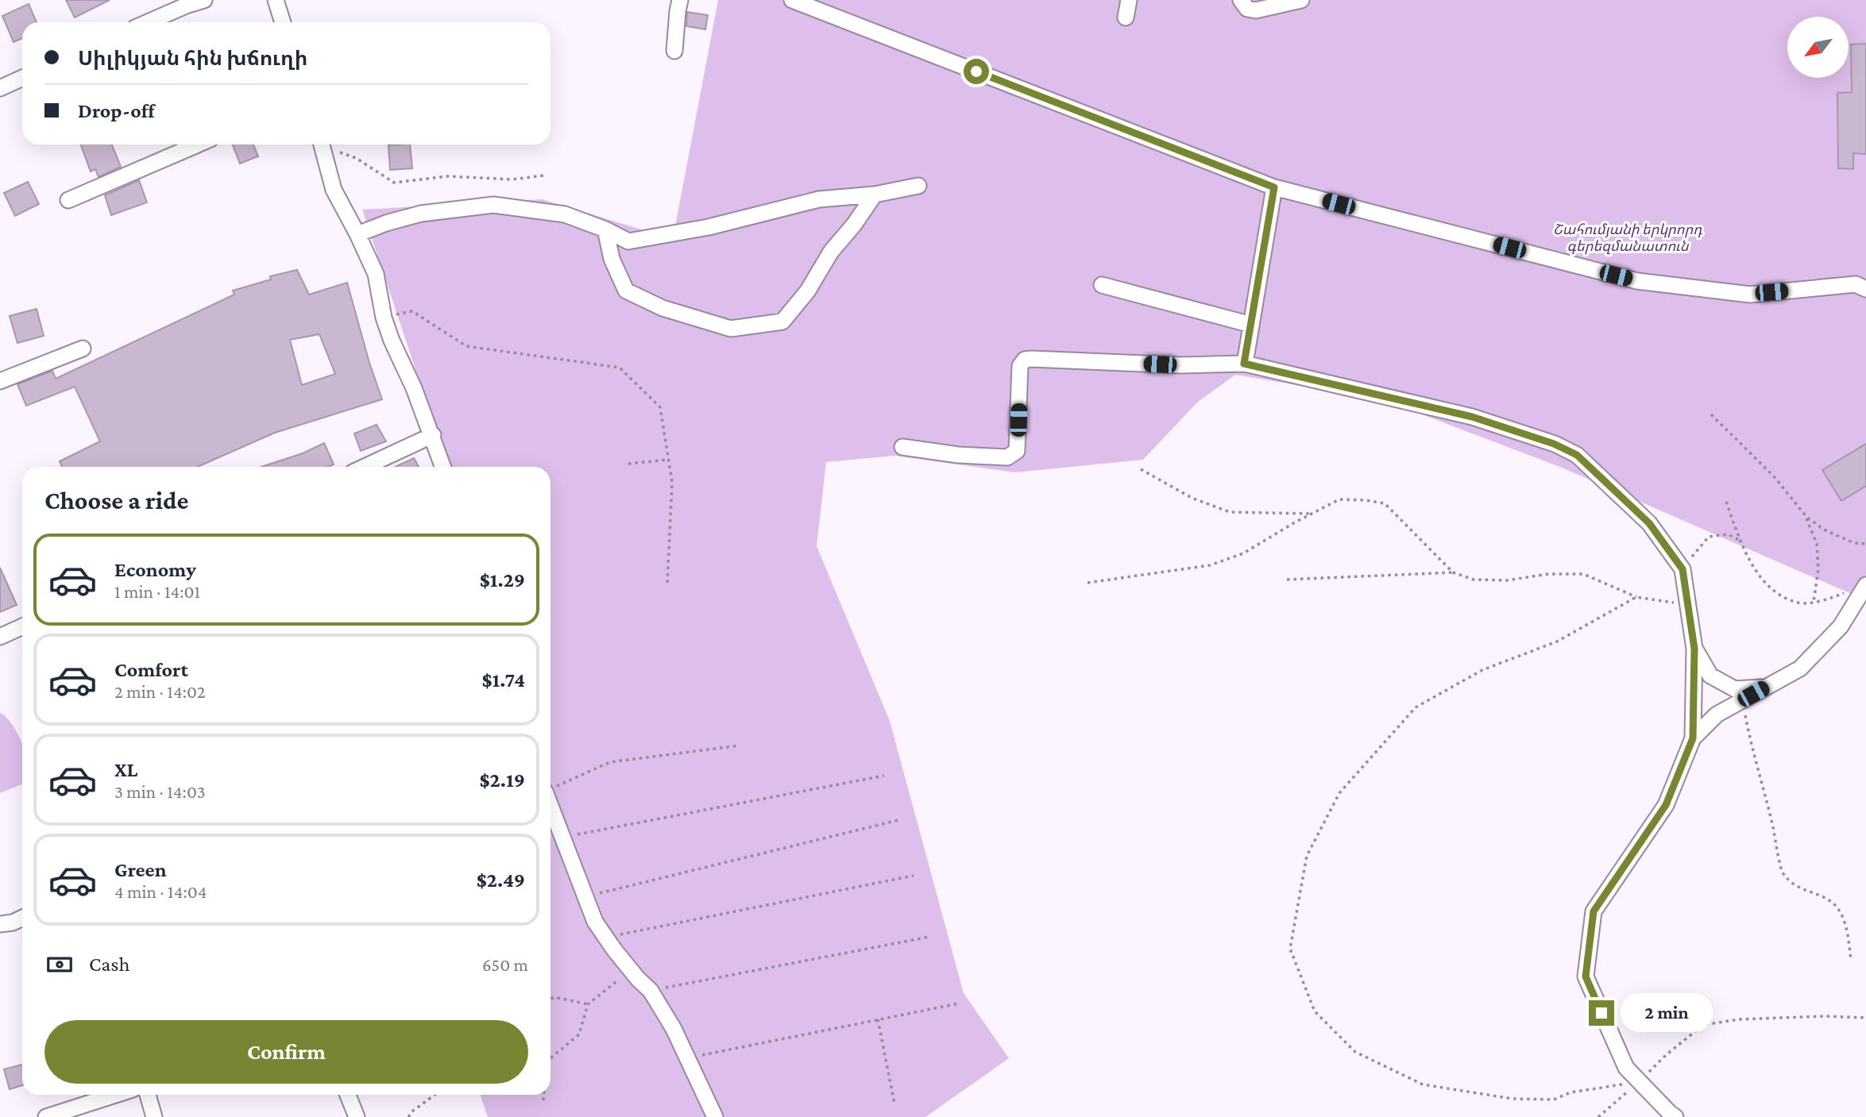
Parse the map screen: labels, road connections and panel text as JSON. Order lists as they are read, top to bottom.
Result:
{
  "parks": ["Շահումյանի երկրորդ գերեզմանատուն"],
  "north": "bottom left",
  "page": {
    "banner": ["Սիլիկյան հին խճուղի", "Drop-off"],
    "heading": "Choose a ride",
    "list": [
      {
        "name": "Economy",
        "note": "1 min · 14:01",
        "value": "$1.29"
      },
      {
        "name": "Comfort",
        "note": "2 min · 14:02",
        "value": "$1.74"
      },
      {
        "name": "XL",
        "note": "3 min · 14:03",
        "value": "$2.19"
      },
      {
        "name": "Green",
        "note": "4 min · 14:04",
        "value": "$2.49"
      }
    ],
    "pay": ["Cash", "650 m"],
    "bubble": "2 min",
    "buttons": "Confirm"
  }
}
